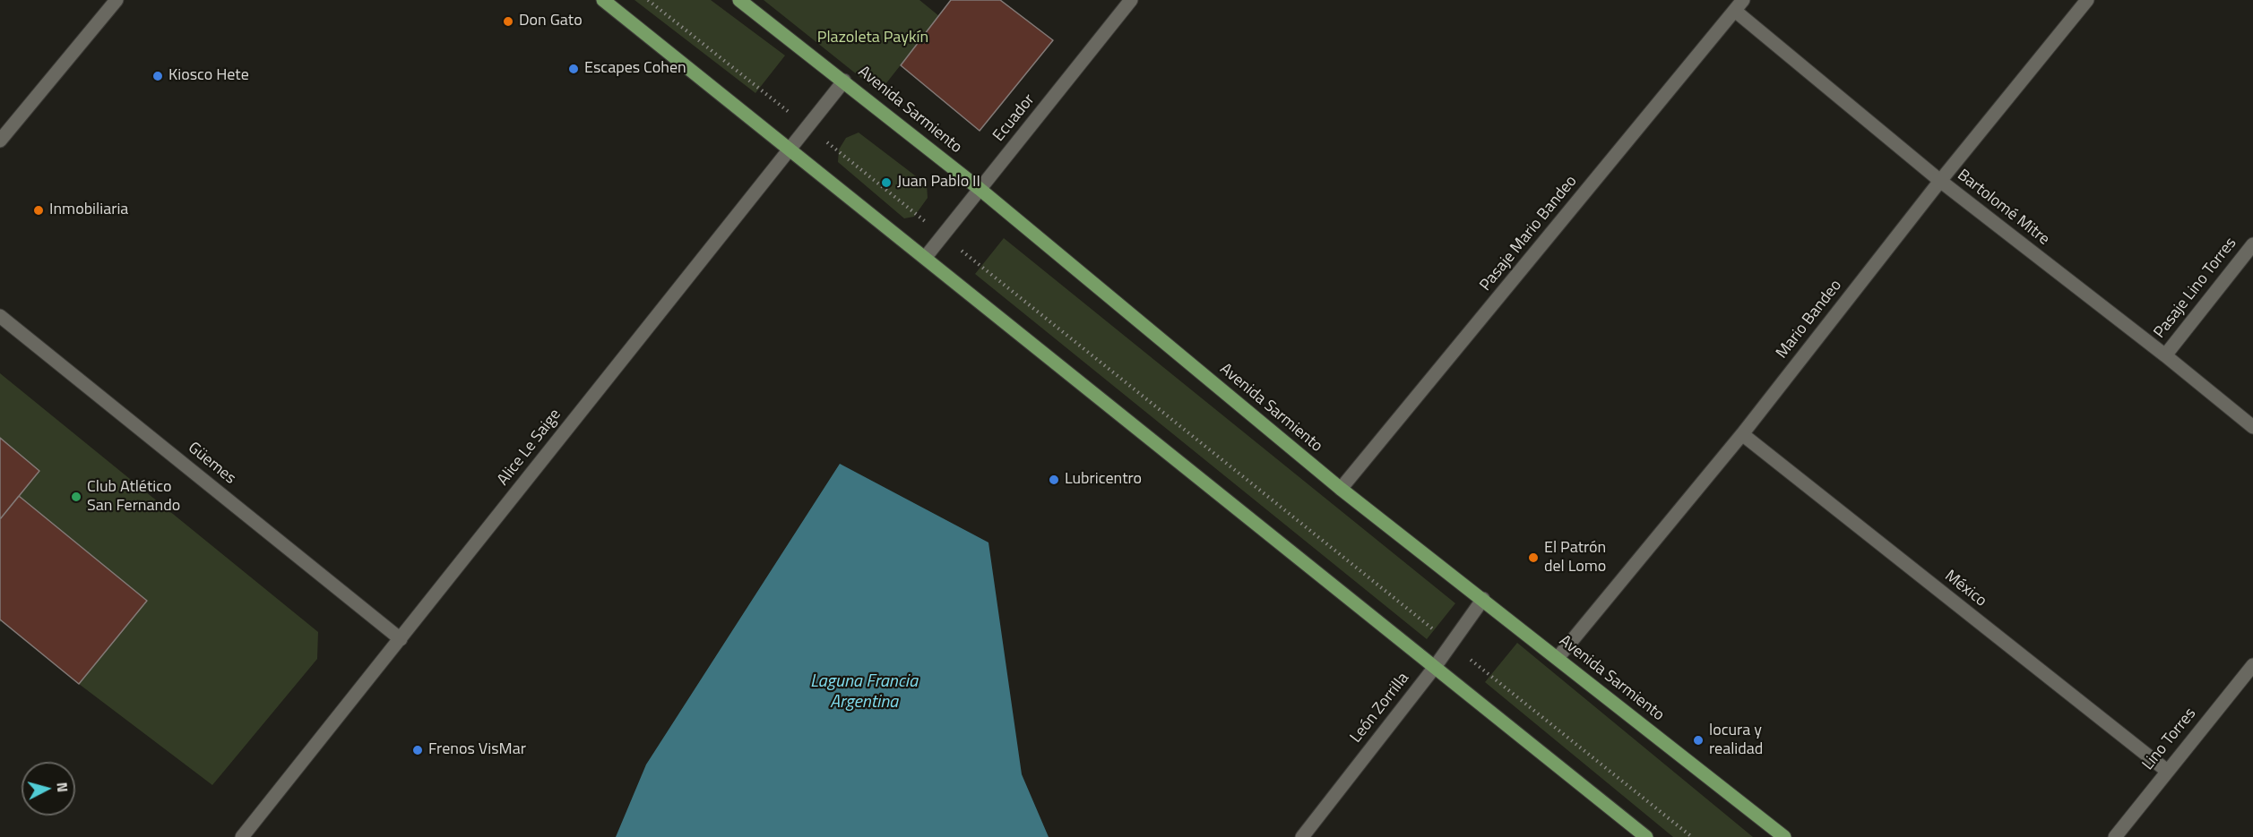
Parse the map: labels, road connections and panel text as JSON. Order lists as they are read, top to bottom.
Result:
{
  "streets": {
    "main road": ["Avenida Sarmiento"],
    "street": [
      "Ecuador",
      "Bartolomé Mitre",
      "Pasaje Mario Bandeo",
      "Pasaje Lino Torres",
      "Mario Bandeo",
      "Alice Le Saige",
      "Güemes",
      "México",
      "León Zorrilla",
      "Lino Torres"
    ]
  },
  "crossings": [
    ["Avenida Sarmiento", "Ecuador"],
    ["Avenida Sarmiento", "Pasaje Mario Bandeo"],
    ["Avenida Sarmiento", "Mario Bandeo"],
    ["Avenida Sarmiento", "Alice Le Saige"],
    ["Avenida Sarmiento", "León Zorrilla"],
    ["Bartolomé Mitre", "Pasaje Mario Bandeo"],
    ["Bartolomé Mitre", "Pasaje Lino Torres"],
    ["Bartolomé Mitre", "Mario Bandeo"],
    ["Mario Bandeo", "México"],
    ["Alice Le Saige", "Güemes"],
    ["México", "Lino Torres"]
  ],
  "water": ["Laguna Francia Argentina"],
  "parks": ["Plazoleta Paykín"],
  "places": [
    "Don Gato",
    "Escapes Cohen",
    "Kiosco Hete",
    "Juan Pablo II",
    "Inmobiliaria",
    "Lubricentro",
    "Club Atlético San Fernando",
    "El Patrón del Lomo",
    "locura y realidad",
    "Frenos VisMar"
  ],
  "north": "right"
}
